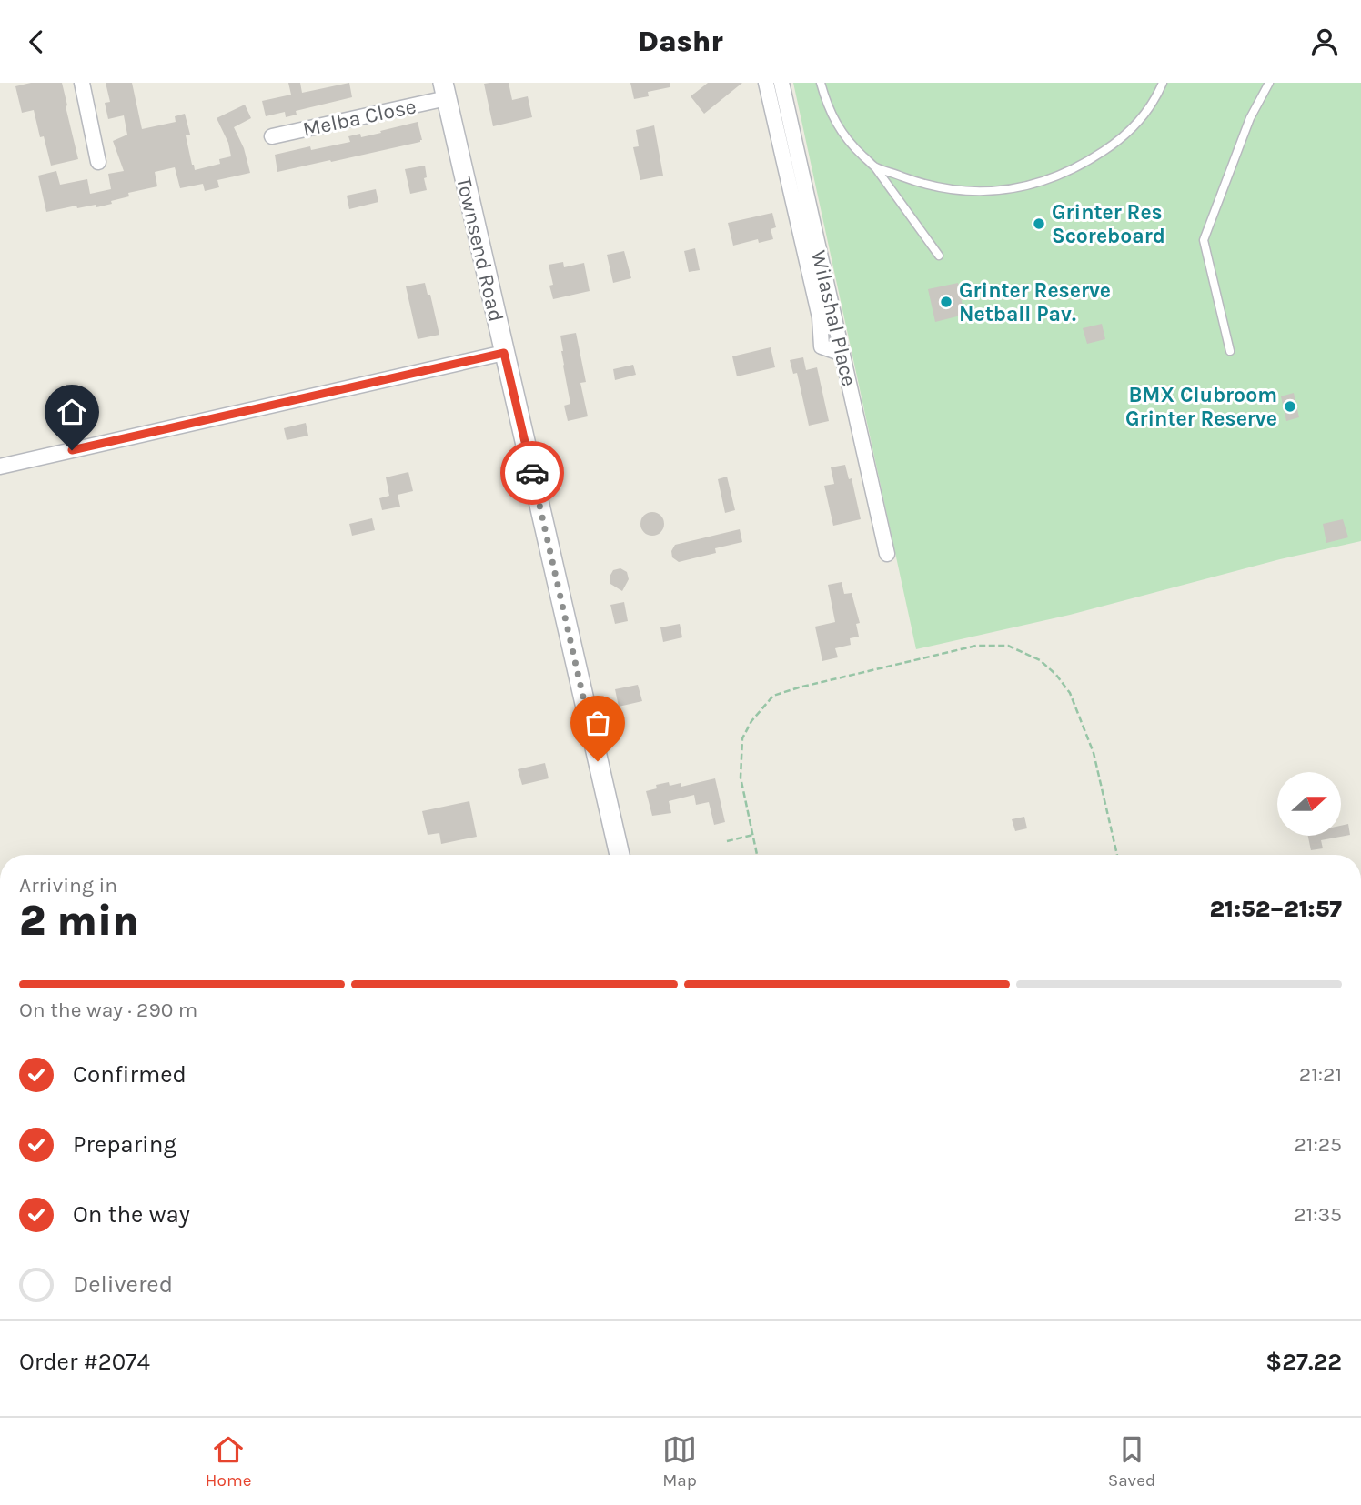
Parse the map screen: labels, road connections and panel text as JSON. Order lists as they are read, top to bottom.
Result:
{
  "streets": {
    "street": ["Melba Close", "Townsend Road", "Wilashal Place"]
  },
  "crossings": [
    ["Melba Close", "Townsend Road"]
  ],
  "places": ["Grinter Res Scoreboard", "Grinter Reserve Netball Pav.", "BMX Clubroom Grinter Reserve"],
  "north": "right",
  "page": {
    "header": "Dashr",
    "heading": ["2 min", "Arriving in", "21:52–21:57"],
    "panel": ["Order #2074", "$27.22"],
    "bar": "On the way · 290 m",
    "list": [
      ["Confirmed", "21:21"],
      ["Preparing", "21:25"],
      ["On the way", "21:35"],
      "Delivered"
    ],
    "tabs": ["Home", "Map", "Saved"]
  }
}
